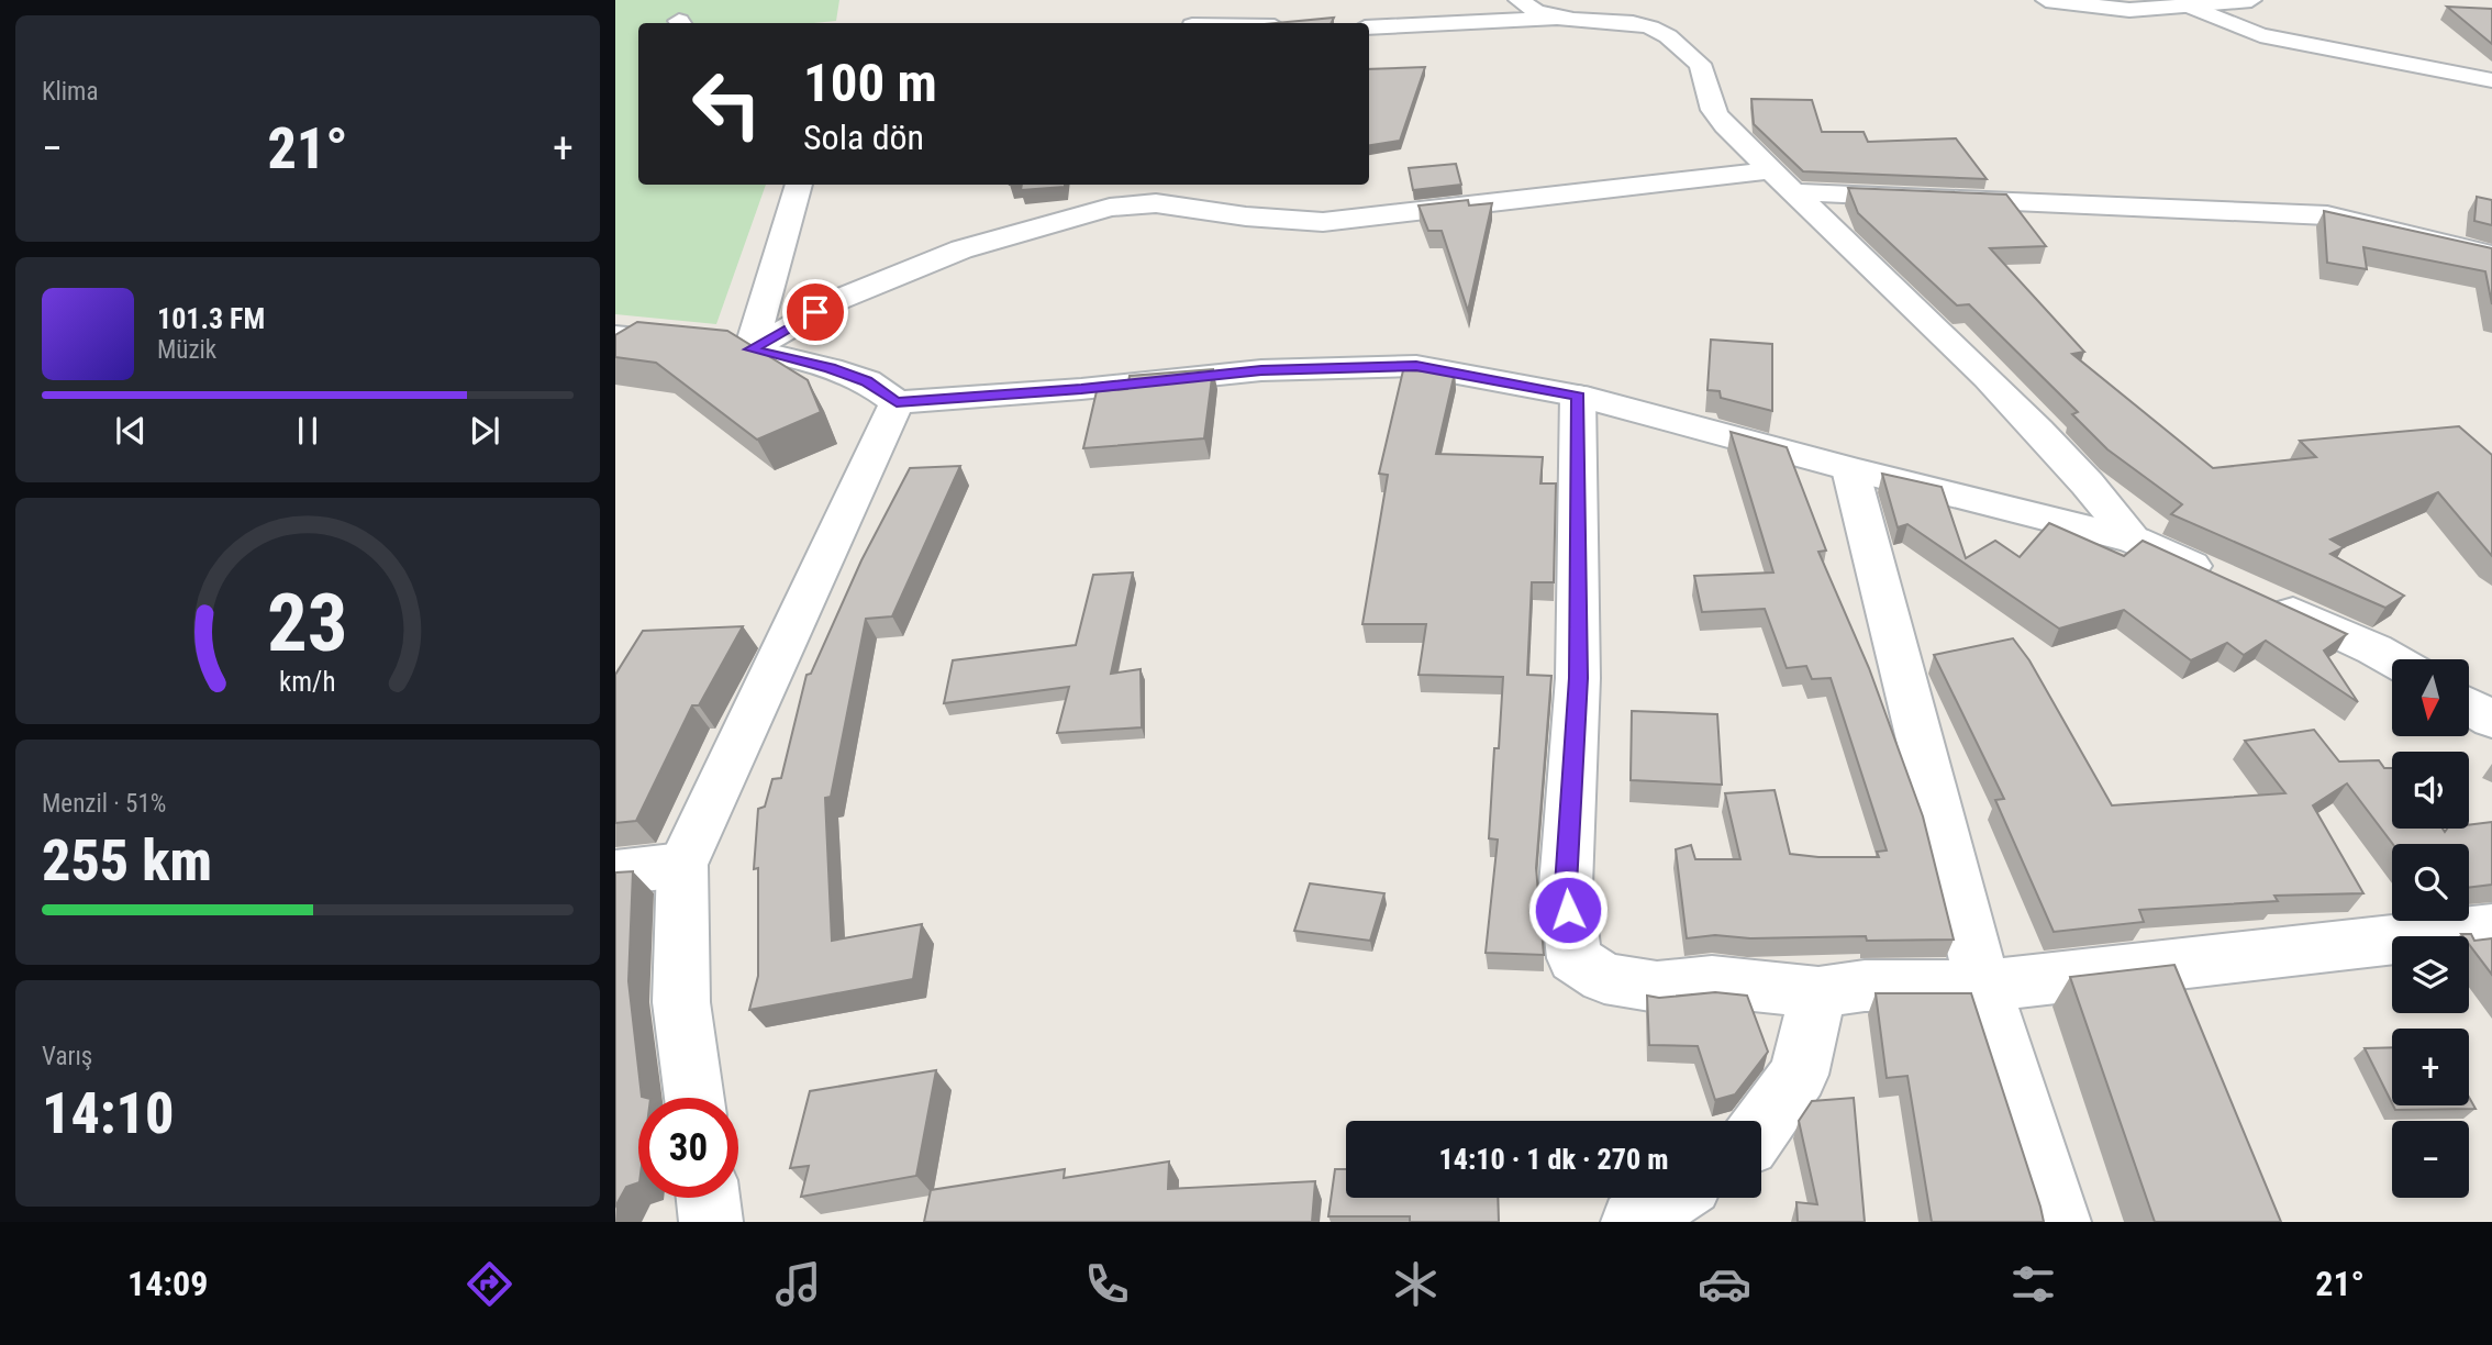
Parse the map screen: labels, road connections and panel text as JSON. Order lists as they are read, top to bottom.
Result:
{
  "north": "bottom",
  "page": {
    "tile": [
      "Klima",
      ["Menzil · 51%", "255 km"],
      ["Varış", "14:10"]
    ],
    "turn": ["100 m", "Sola dön"],
    "heat": ["−", "21°", "+"],
    "song": ["101.3 FM", "Müzik"],
    "map_buttons": ["+", "−"],
    "limit": "30",
    "trip": "14:10 · 1 dk · 270 m",
    "tabs": ["14:09", "21°"],
    "gauge": ["23", "km/h"]
  }
}
